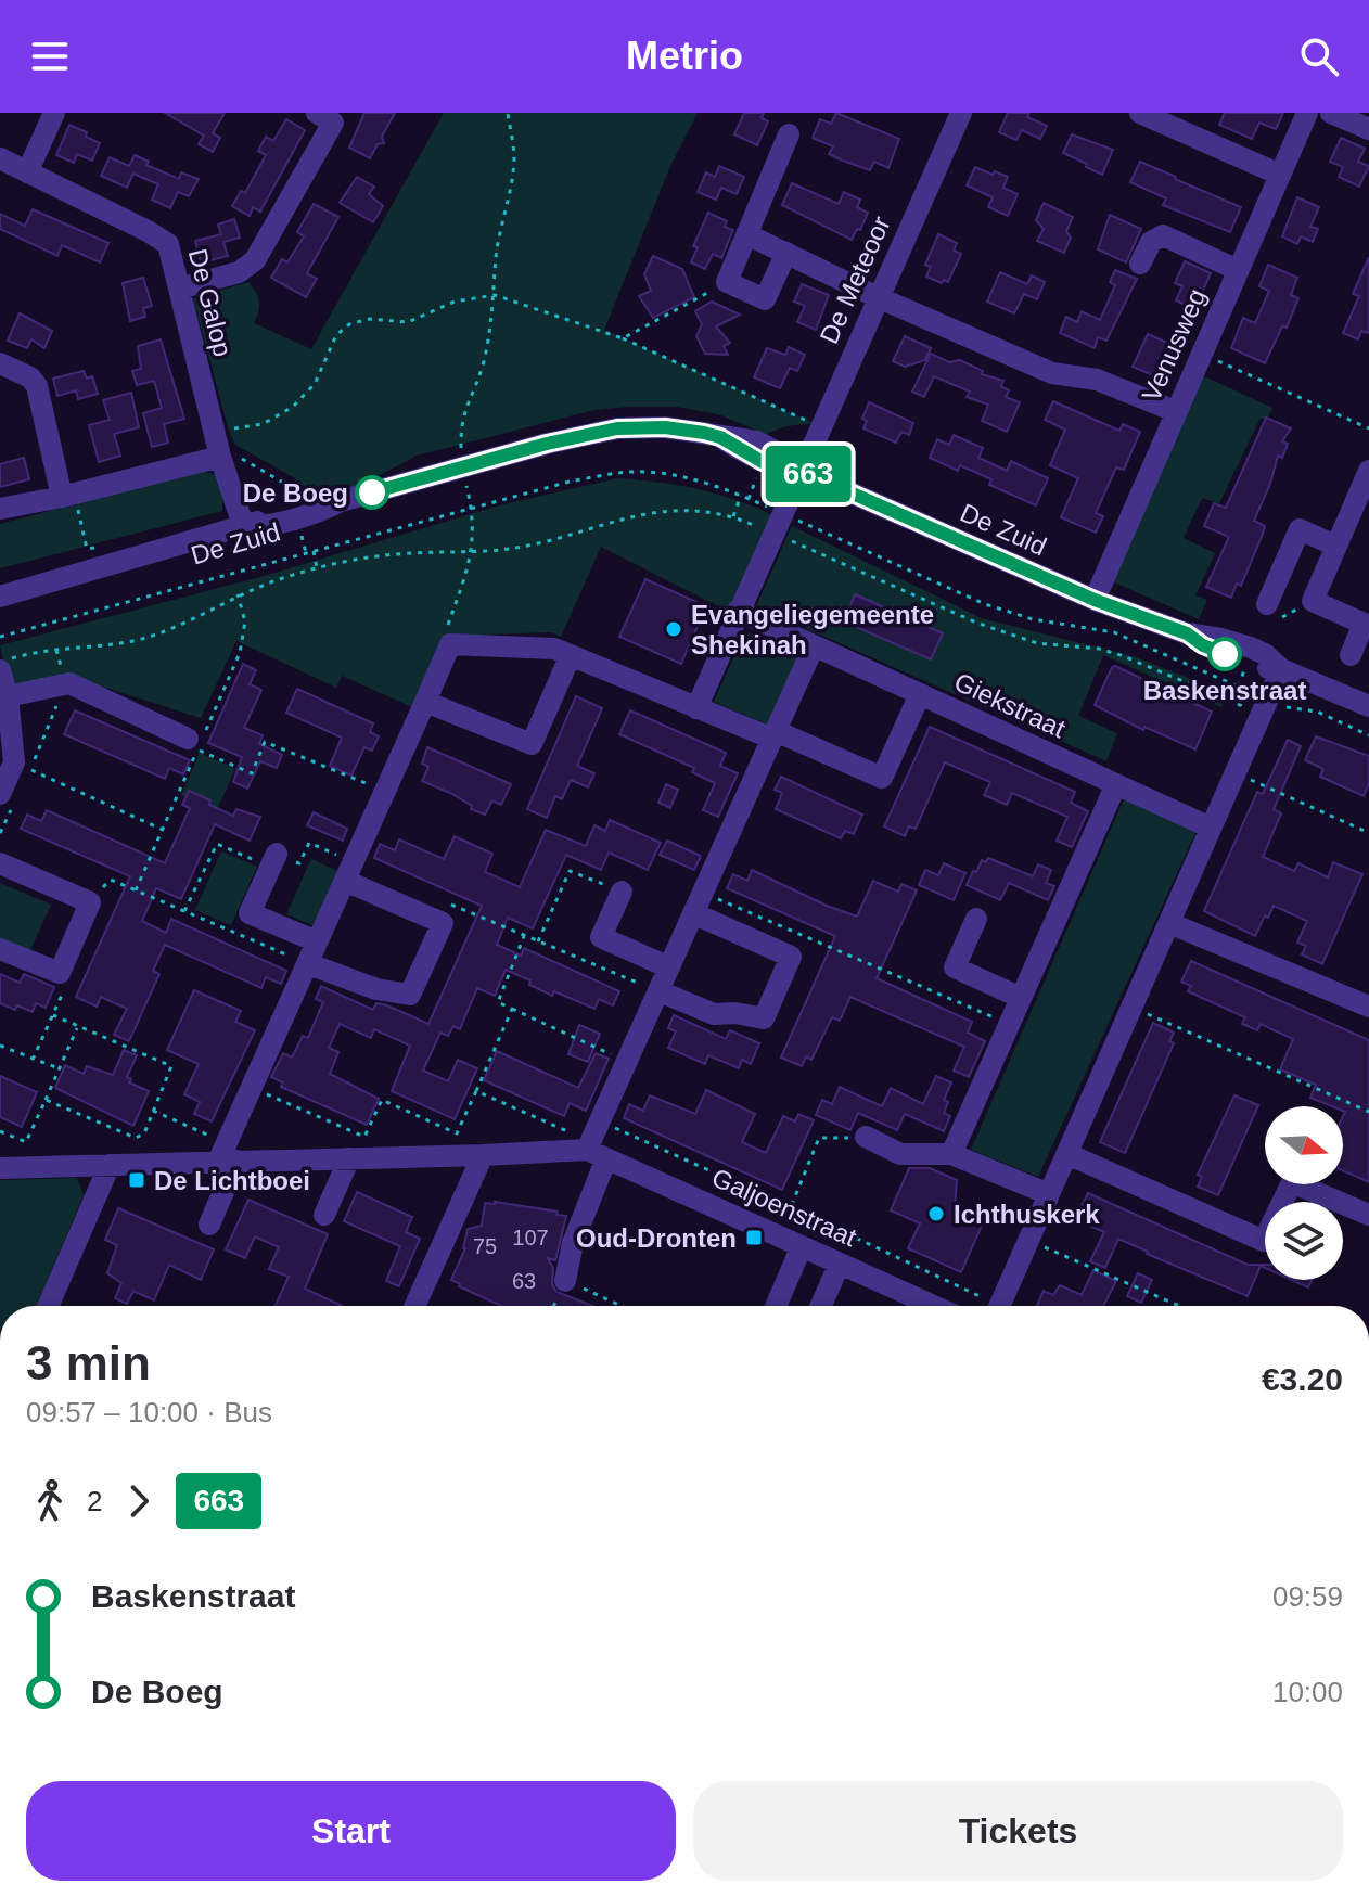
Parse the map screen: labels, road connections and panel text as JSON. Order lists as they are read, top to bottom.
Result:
{
  "streets": {
    "street": [
      "De Meteoor",
      "De Galop",
      "Venusweg",
      "De Zuid",
      "Giekstraat",
      "Galjoenstraat"
    ]
  },
  "crossings": [
    ["De Meteoor", "De Zuid"],
    ["De Meteoor", "Giekstraat"],
    ["De Galop", "De Zuid"],
    ["Venusweg", "De Zuid"]
  ],
  "places": {
    "other": [
      "De Boeg",
      "Evangeliegemeente Shekinah",
      "Baskenstraat",
      "Ichthuskerk"
    ],
    "transit": ["De Lichtboei", "Oud-Dronten"]
  },
  "lines": ["bus line 663"],
  "house_numbers": ["107", "75", "63"],
  "north": "right",
  "page": {
    "header": "Metrio",
    "on_map": "663",
    "heading": ["3 min", "09:57 – 10:00 · Bus", "€3.20"],
    "legs": ["2", "663"],
    "list": [
      {
        "name": "Baskenstraat",
        "value": "09:59"
      },
      {
        "name": "De Boeg",
        "value": "10:00"
      }
    ],
    "buttons": ["Start", "Tickets"]
  }
}
